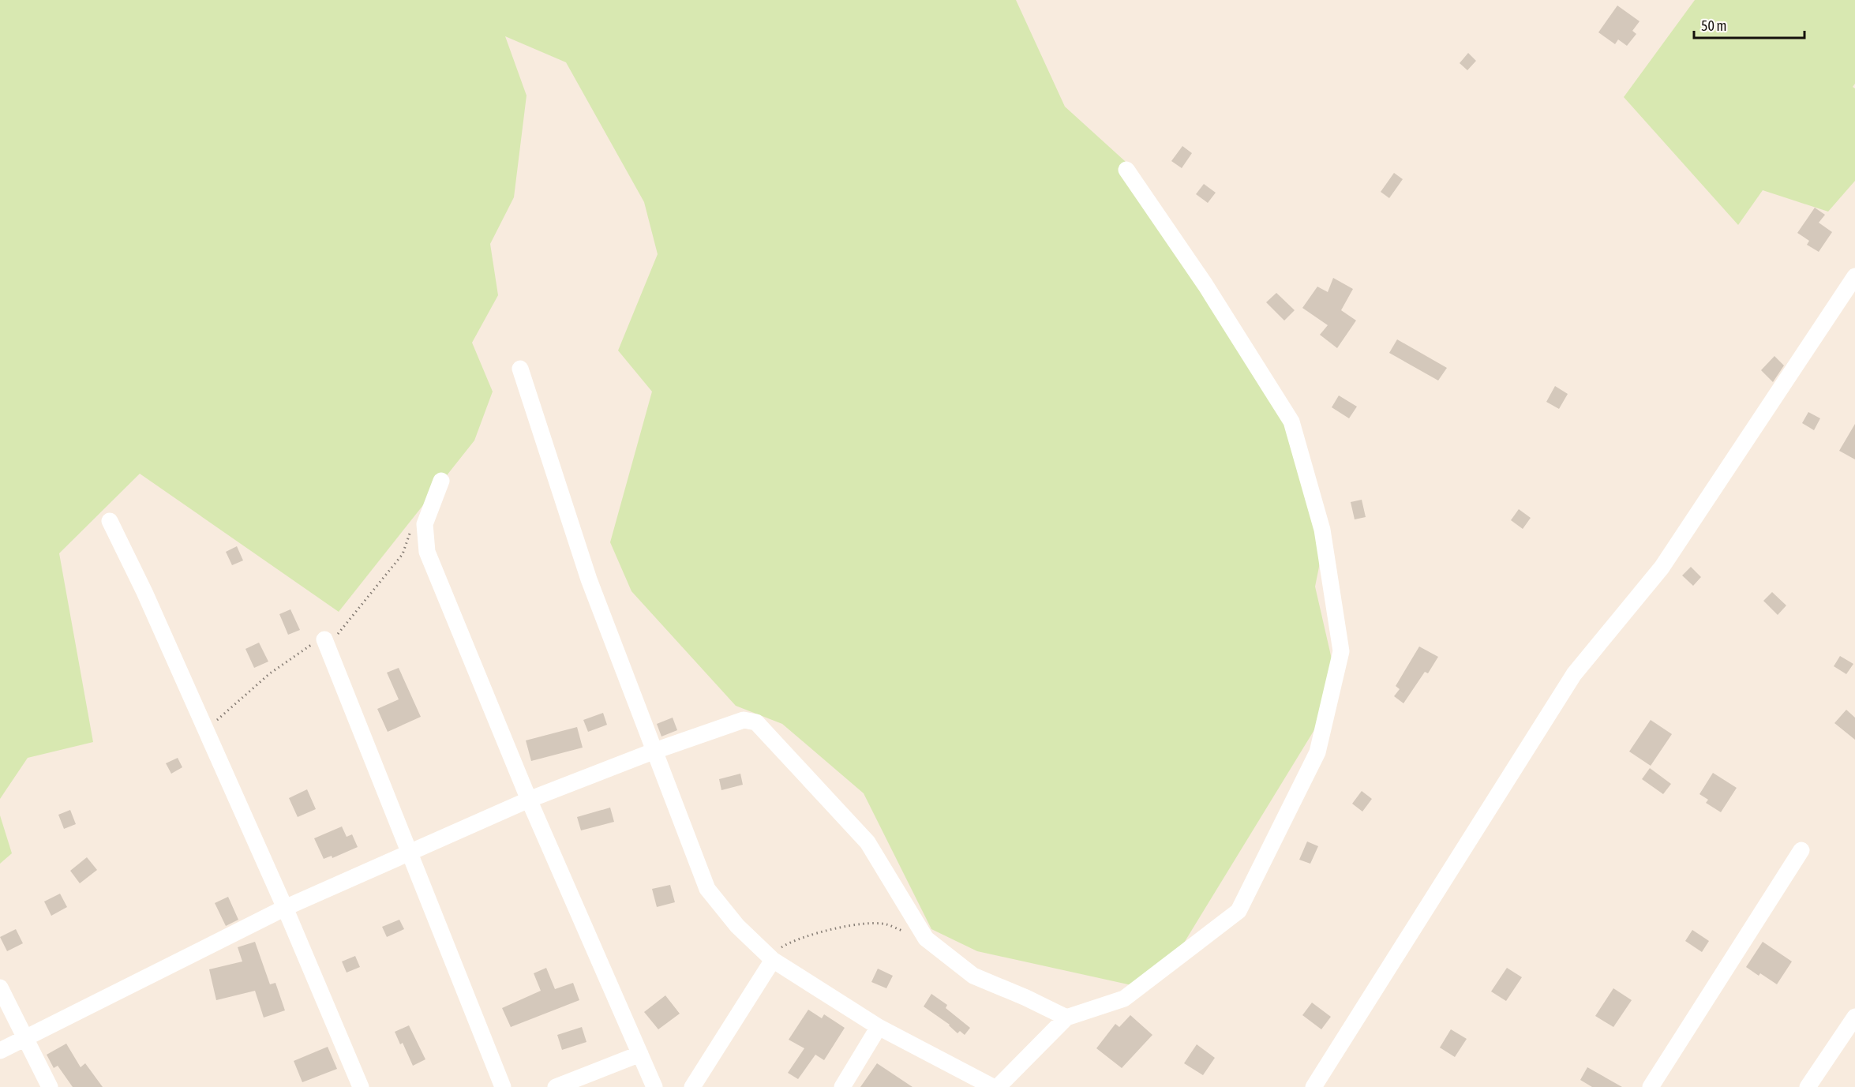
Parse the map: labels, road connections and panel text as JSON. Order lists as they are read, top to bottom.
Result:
{
  "scale_bar": "50 m"
}
